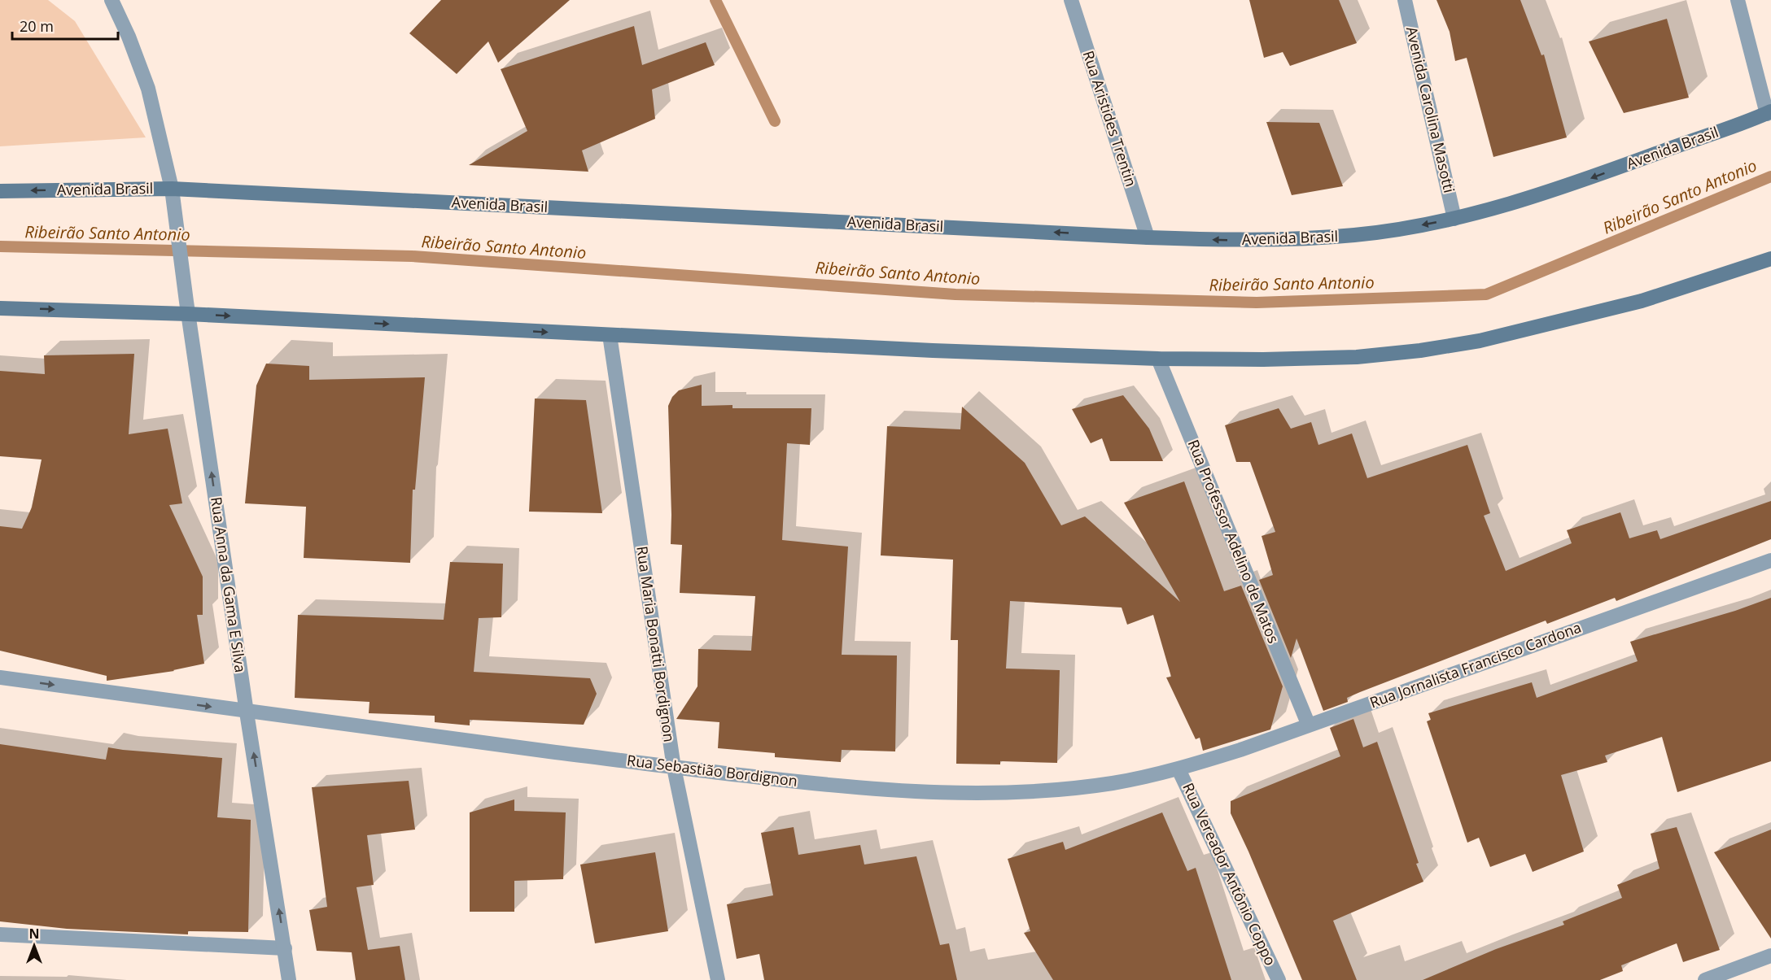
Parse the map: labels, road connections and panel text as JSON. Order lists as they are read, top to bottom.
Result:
{
  "streets": {
    "main road": ["Avenida Brasil"],
    "street": [
      "Avenida Carolina Masotti",
      "Rua Aristides Trentin",
      "Rua Professor Adelino de Matos",
      "Rua Anna da Gama E Silva",
      "Rua Maria Bonatti Bordignon",
      "Rua Jornalista Francisco Cardona",
      "Rua Sebastião Bordignon",
      "Rua Vereador Antônio Coppo"
    ]
  },
  "crossings": [
    ["Avenida Carolina Masotti", "Avenida Brasil"],
    ["Rua Aristides Trentin", "Avenida Brasil"],
    ["Avenida Brasil", "Rua Anna da Gama E Silva"],
    ["Rua Professor Adelino de Matos", "Rua Jornalista Francisco Cardona"],
    ["Rua Anna da Gama E Silva", "Rua Sebastião Bordignon"],
    ["Rua Maria Bonatti Bordignon", "Rua Sebastião Bordignon"],
    ["Rua Jornalista Francisco Cardona", "Rua Sebastião Bordignon"],
    ["Rua Jornalista Francisco Cardona", "Rua Vereador Antônio Coppo"],
    ["Rua Sebastião Bordignon", "Rua Vereador Antônio Coppo"]
  ],
  "one_way": ["Rua Anna da Gama E Silva"],
  "water": ["Ribeirão Santo Antonio"],
  "scale_bar": "20 m",
  "north": "top"
}
